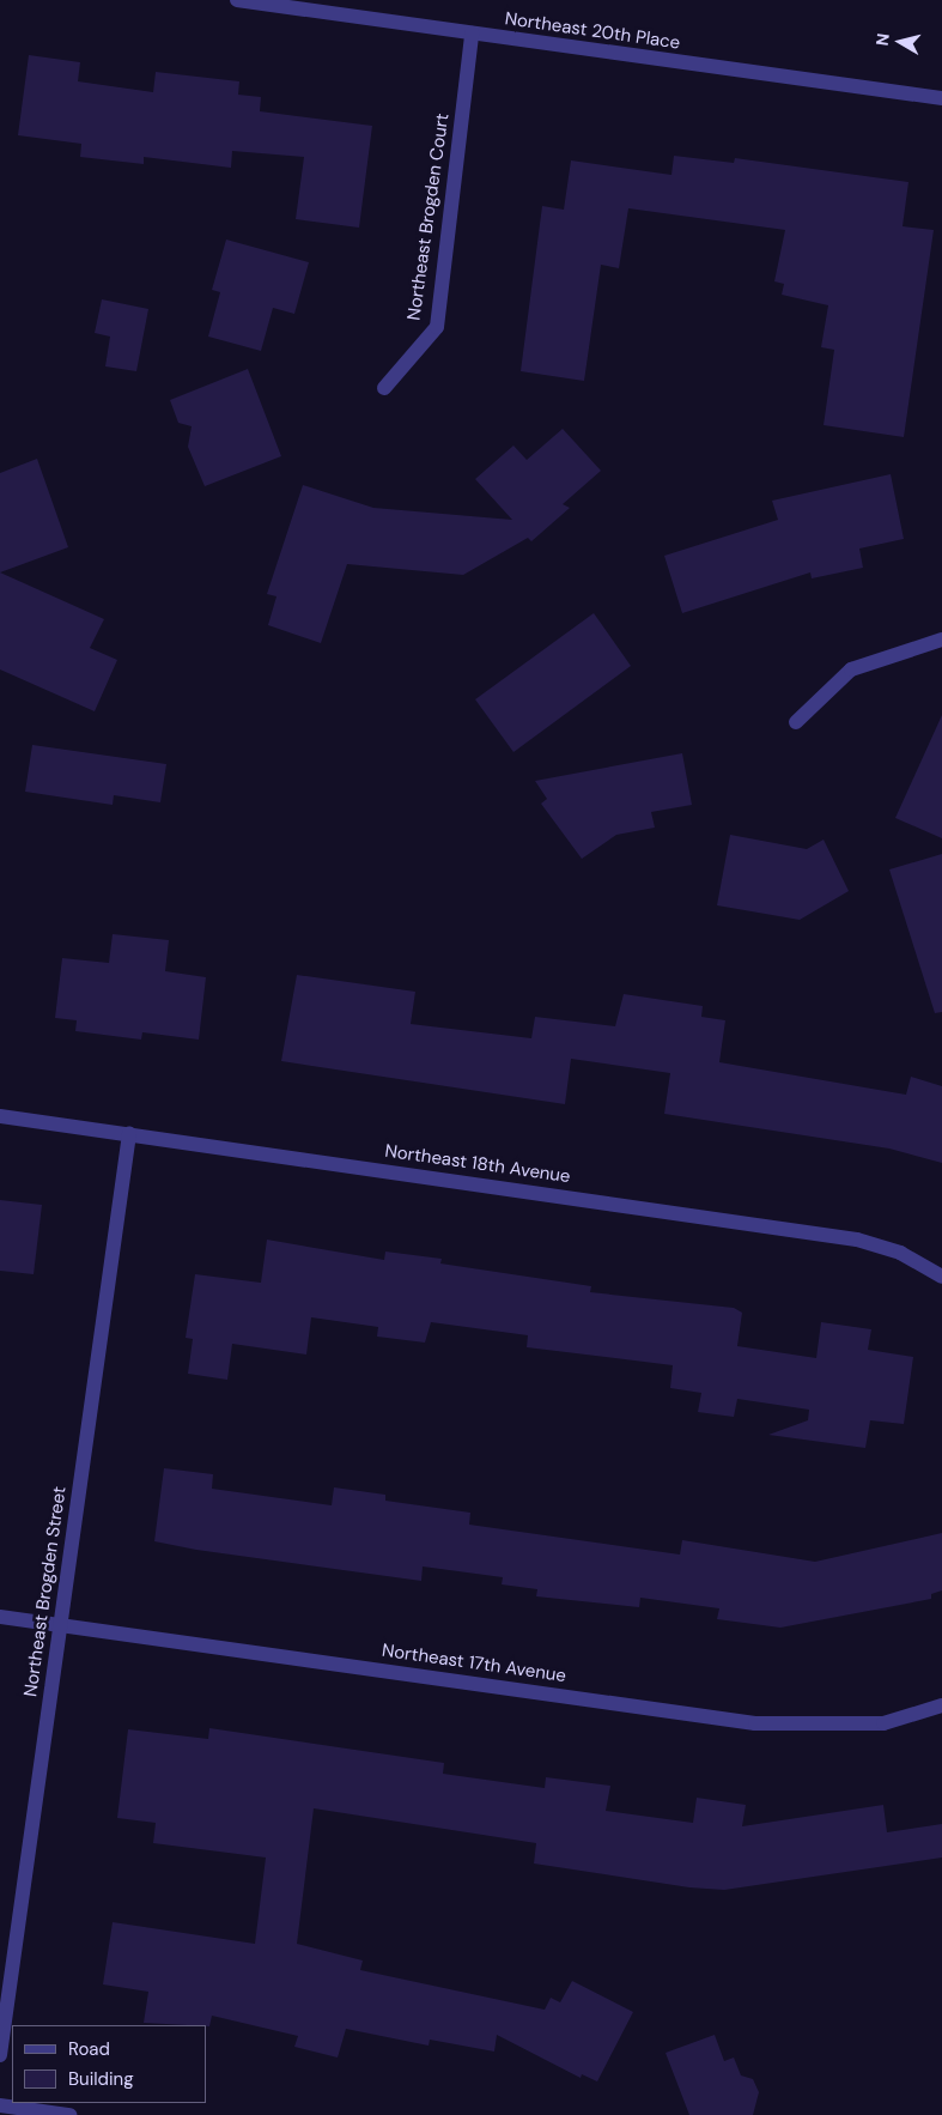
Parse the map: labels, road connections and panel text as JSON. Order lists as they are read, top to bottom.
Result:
{
  "streets": {
    "street": [
      "Northeast 20th Place",
      "Northeast Brogden Court",
      "Northeast 18th Avenue",
      "Northeast Brogden Street",
      "Northeast 17th Avenue"
    ]
  },
  "crossings": [
    ["Northeast 20th Place", "Northeast Brogden Court"],
    ["Northeast 18th Avenue", "Northeast Brogden Street"],
    ["Northeast Brogden Street", "Northeast 17th Avenue"]
  ],
  "legend": ["Road", "Building"],
  "north": "left"
}
